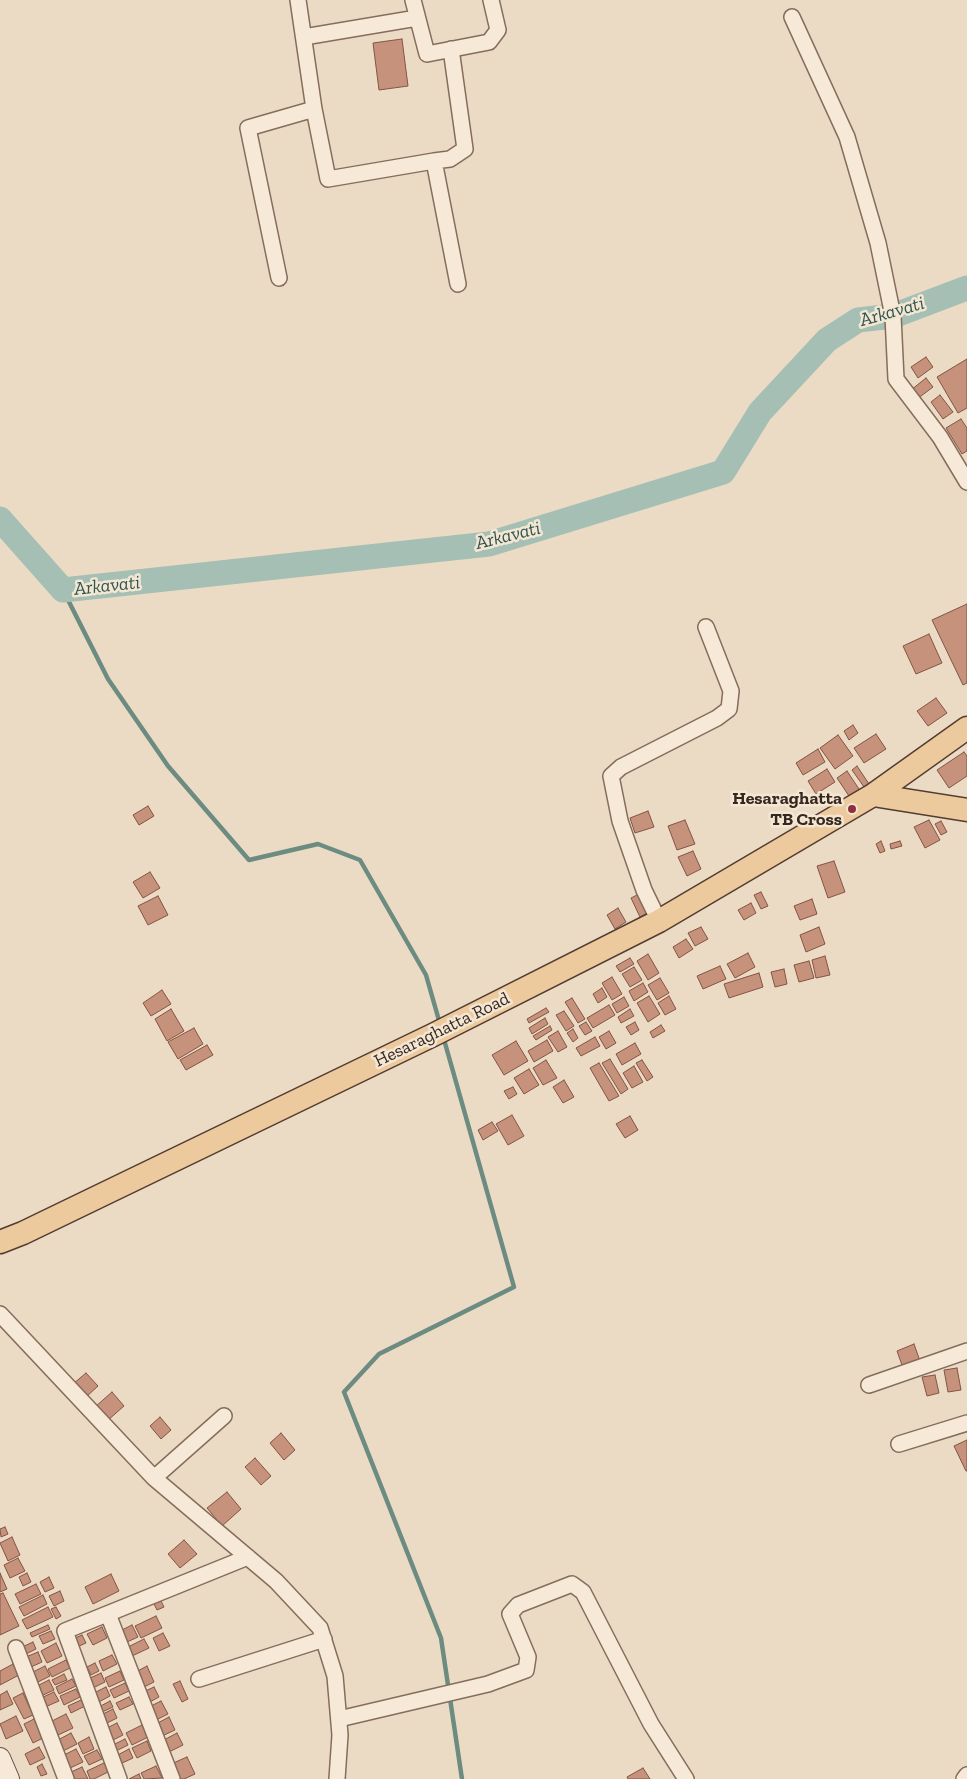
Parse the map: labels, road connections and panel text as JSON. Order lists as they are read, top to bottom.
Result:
{
  "streets": {
    "main road": ["Hesaraghatta Road"]
  },
  "water": ["Arkavati"],
  "places": ["Hesaraghatta TB Cross"]
}
